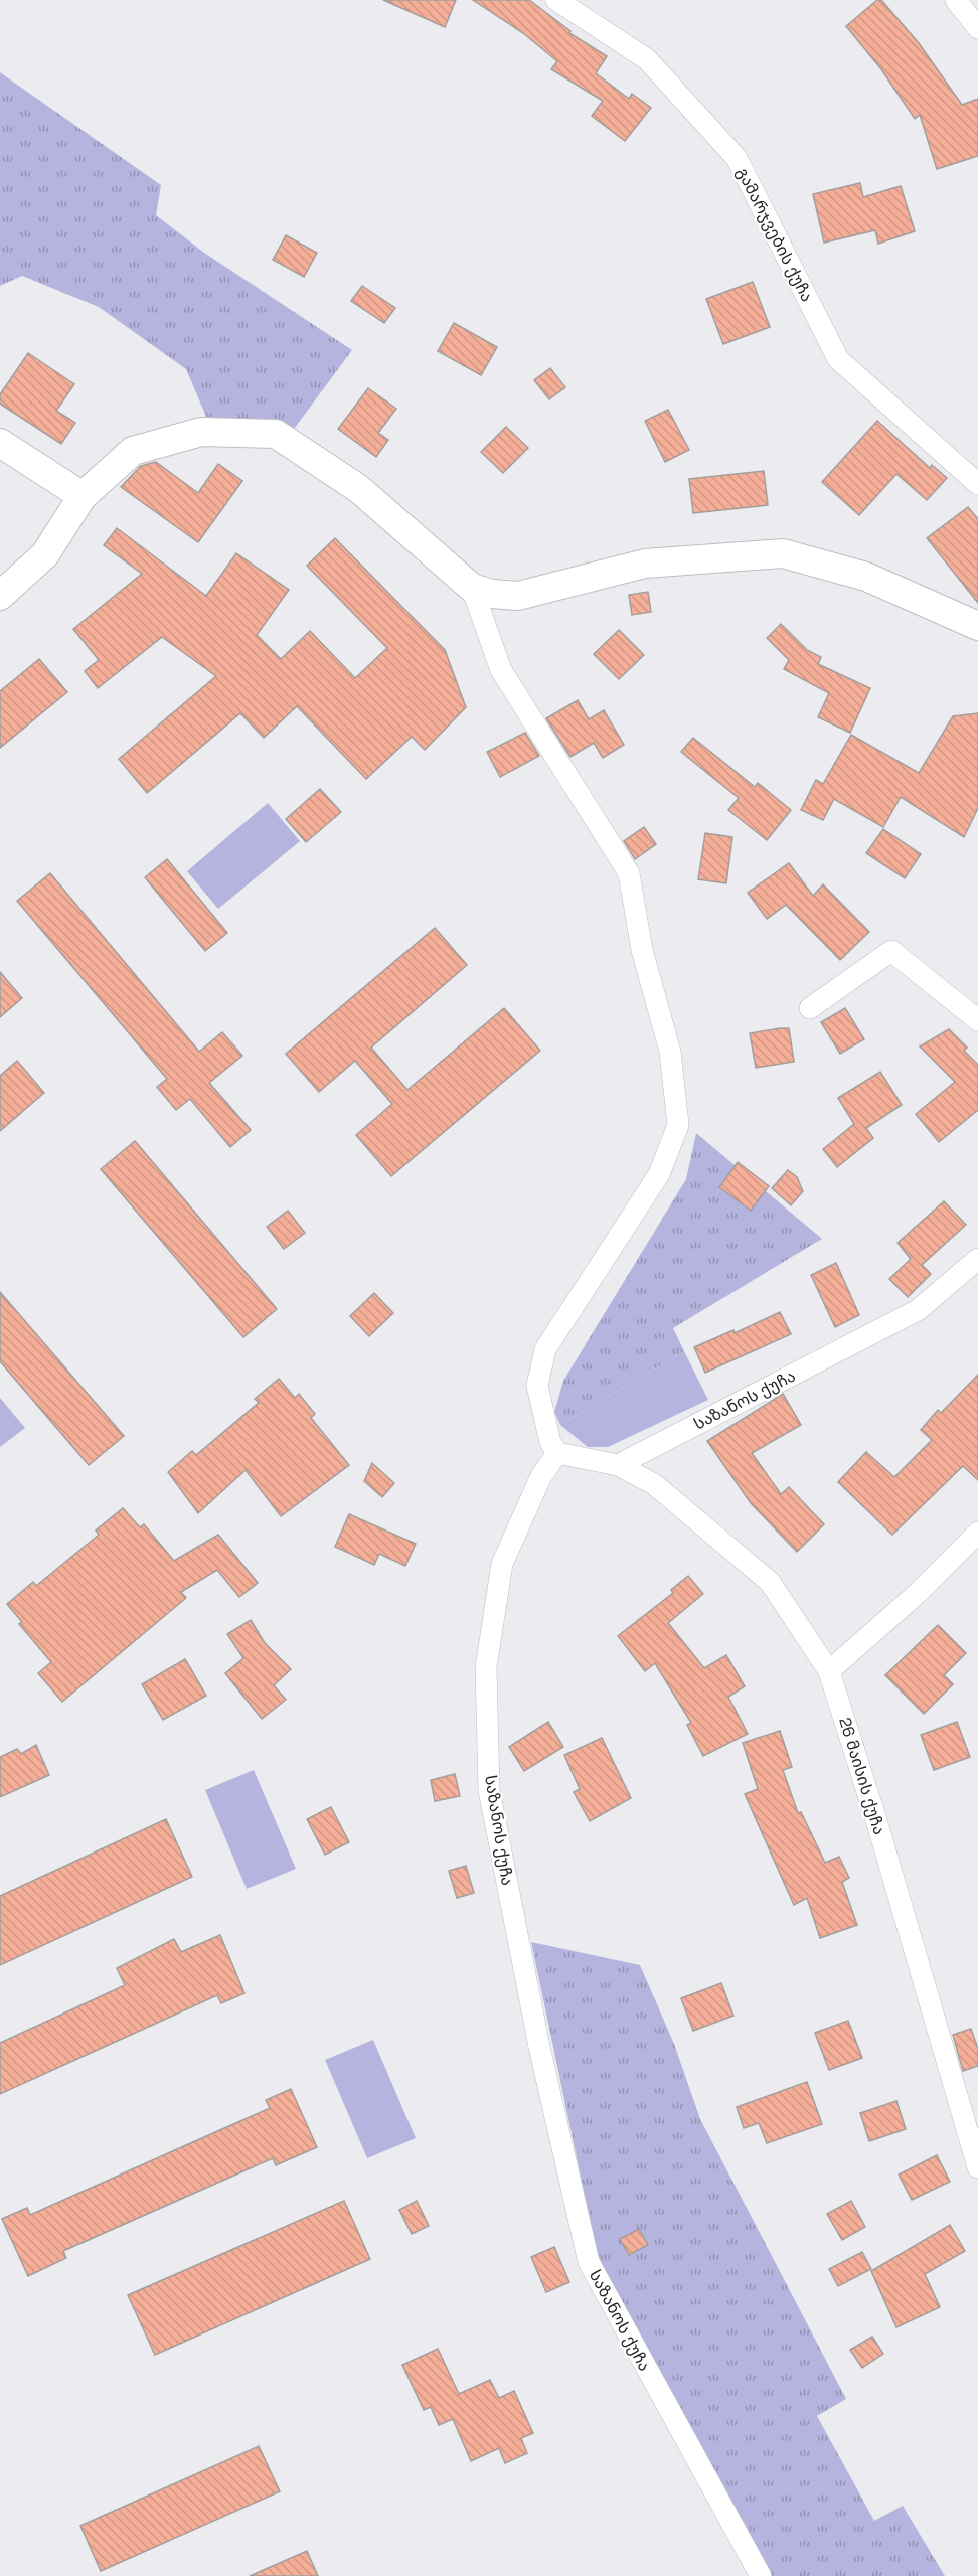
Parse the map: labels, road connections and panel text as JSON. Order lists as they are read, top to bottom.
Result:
{
  "streets": {
    "street": ["გამარჯვების ქუჩა", "საზანოს ქუჩა", "26 მაისის ქუჩა"]
  },
  "crossings": [
    ["საზანოს ქუჩა", "26 მაისის ქუჩა"]
  ]
}
